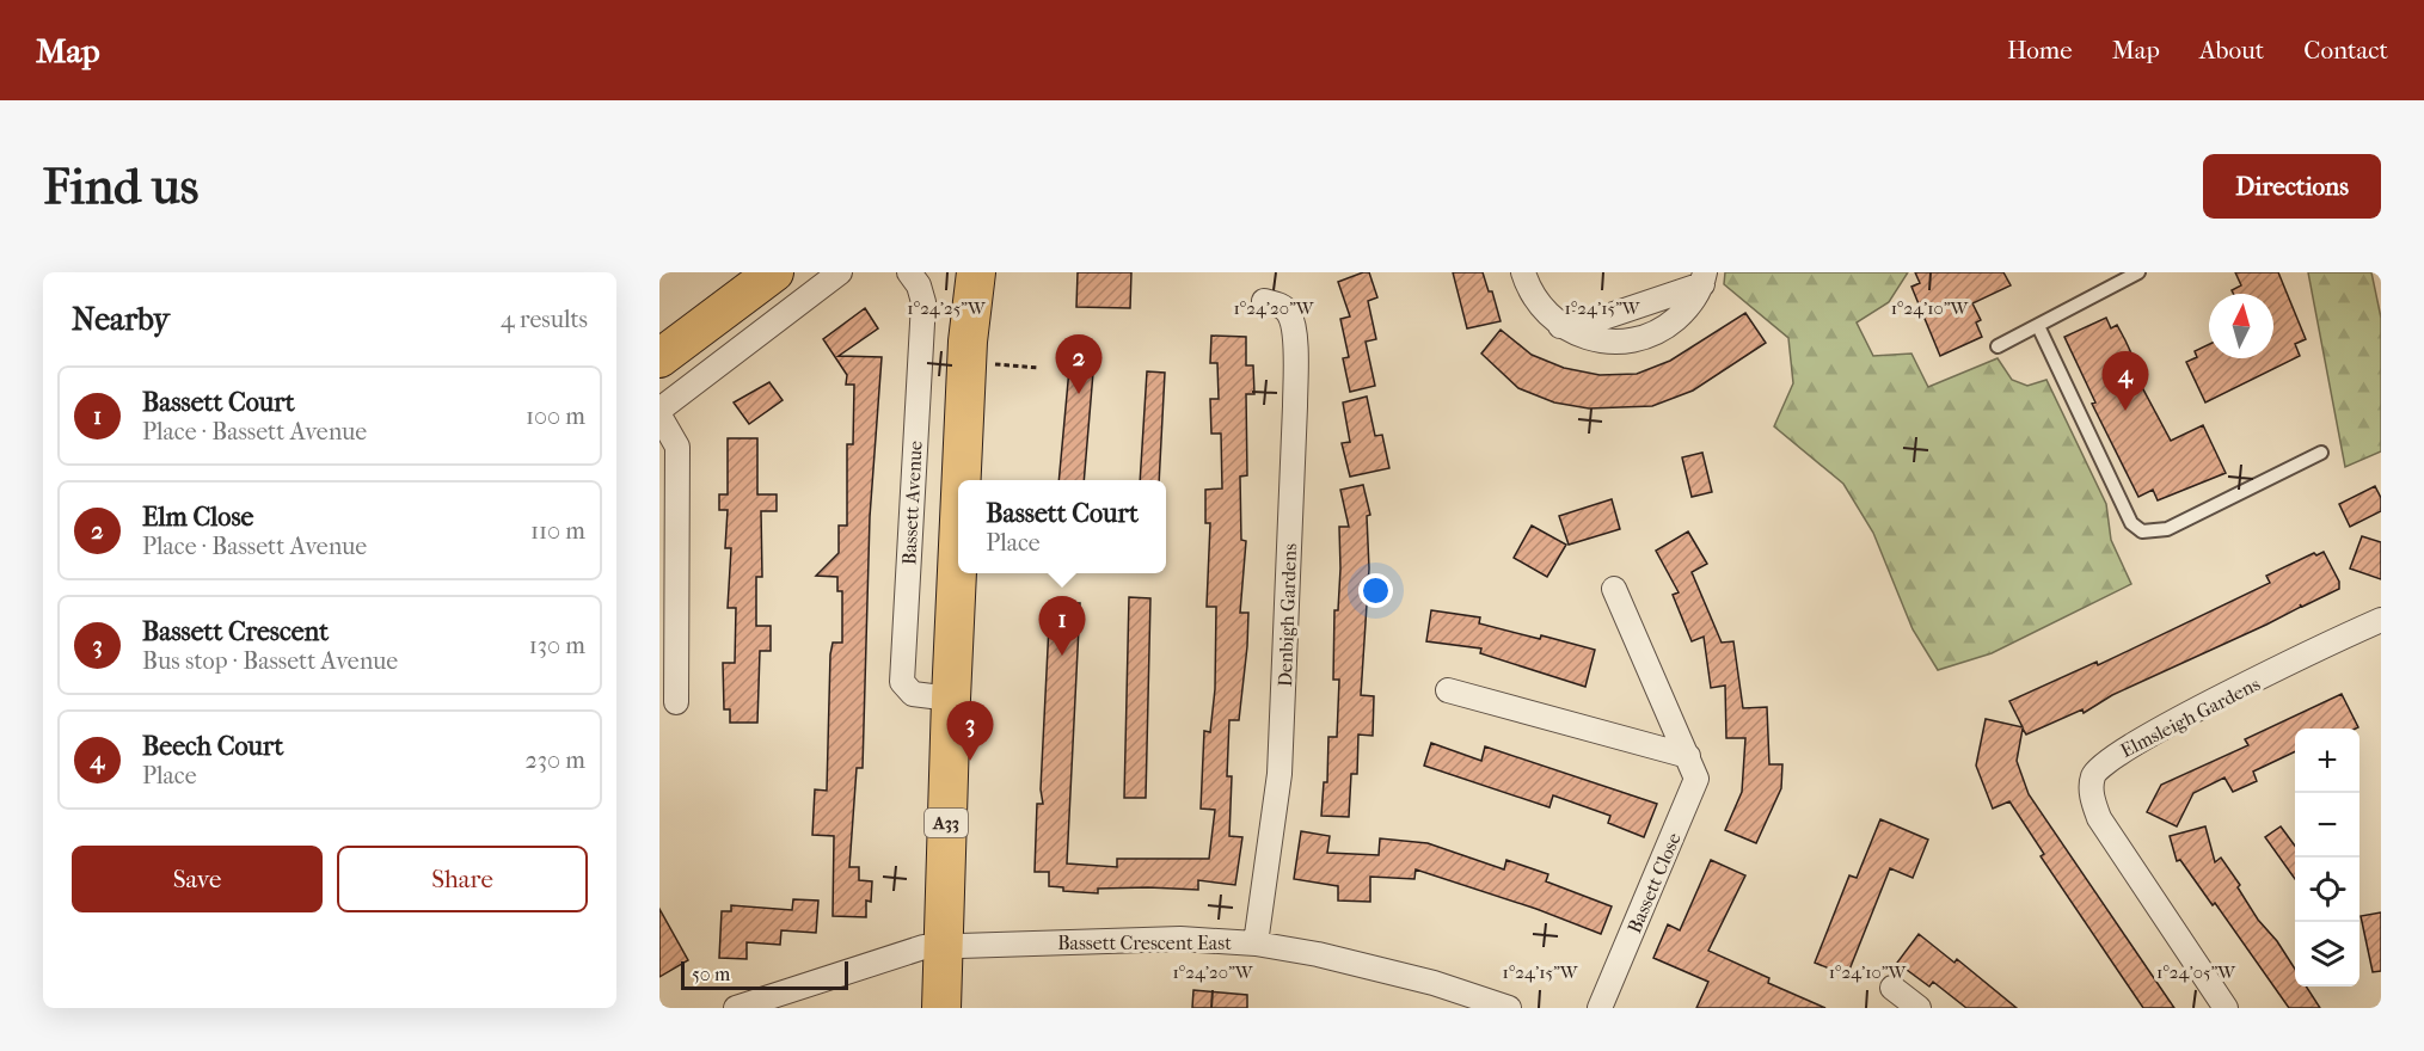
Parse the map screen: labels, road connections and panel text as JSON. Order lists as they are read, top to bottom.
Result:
{
  "streets": {
    "main road": ["A33"],
    "street": [
      "Bassett Avenue",
      "Denbigh Gardens",
      "Elmsleigh Gardens",
      "Bassett Close",
      "Bassett Crescent East"
    ]
  },
  "crossings": [
    ["Bassett Avenue", "A33"],
    ["Denbigh Gardens", "Bassett Crescent East"],
    ["A33", "Bassett Crescent East"]
  ],
  "scale_bar": "50 m",
  "north": "top",
  "page": {
    "header": "Map",
    "nav": [
      "Home",
      "Map",
      "About",
      "Contact"
    ],
    "buttons": [
      "Directions",
      ["Save", "Share"]
    ],
    "title": "Find us",
    "heading": ["Nearby", "4 results"],
    "pins": [
      "2",
      "4",
      "1",
      "3"
    ],
    "list": [
      {
        "mark": "1",
        "name": "Bassett Court",
        "note": "Place · Bassett Avenue",
        "value": "100 m"
      },
      {
        "mark": "2",
        "name": "Elm Close",
        "note": "Place · Bassett Avenue",
        "value": "110 m"
      },
      {
        "mark": "3",
        "name": "Bassett Crescent",
        "note": "Bus stop · Bassett Avenue",
        "value": "130 m"
      },
      {
        "mark": "4",
        "name": "Beech Court",
        "note": "Place",
        "value": "230 m"
      }
    ],
    "popup": ["Bassett Court", "Place"],
    "map_buttons": ["+", "−"],
    "scale": "50 m"
  },
  "coordinates": [
    "1°24'25\"W",
    "1°24'20\"W",
    "1°24'15\"W",
    "1°24'10\"W",
    "1°24'05\"W"
  ]
}
